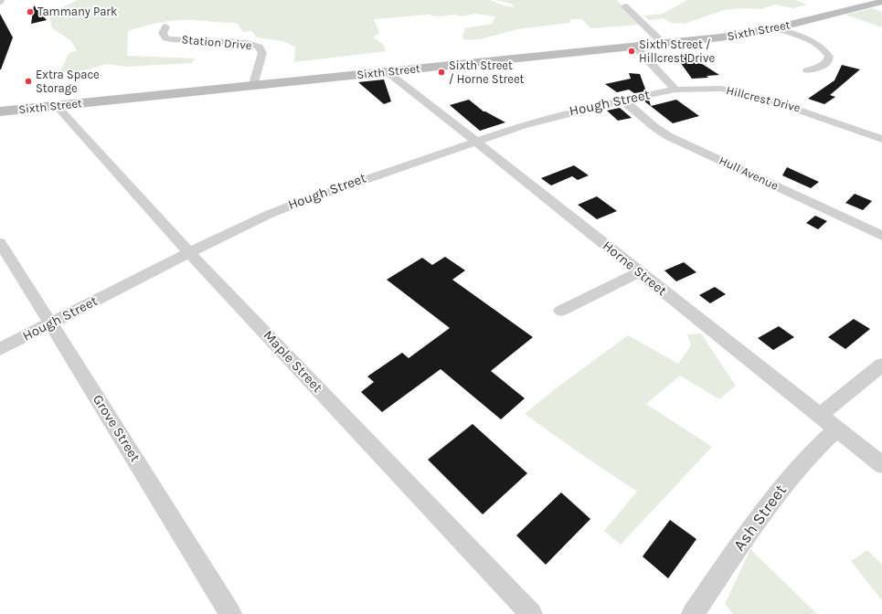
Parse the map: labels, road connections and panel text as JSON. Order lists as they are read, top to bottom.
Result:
{
  "streets": {
    "main road": ["Sixth Street"],
    "street": [
      "Station Drive",
      "Hillcrest Drive",
      "Hough Street",
      "Hull Avenue",
      "Horne Street",
      "Maple Street",
      "Grove Street",
      "Ash Street"
    ]
  },
  "crossings": [
    ["Sixth Street", "Station Drive"],
    ["Sixth Street", "Horne Street"],
    ["Sixth Street", "Maple Street"],
    ["Hillcrest Drive", "Hough Street"],
    ["Hough Street", "Hull Avenue"],
    ["Hough Street", "Horne Street"],
    ["Hough Street", "Maple Street"],
    ["Hough Street", "Grove Street"],
    ["Horne Street", "Ash Street"]
  ],
  "places": [
    "Tammany Park",
    "Sixth Street / Hillcrest Drive",
    "Sixth Street / Horne Street",
    "Extra Space Storage"
  ]
}
